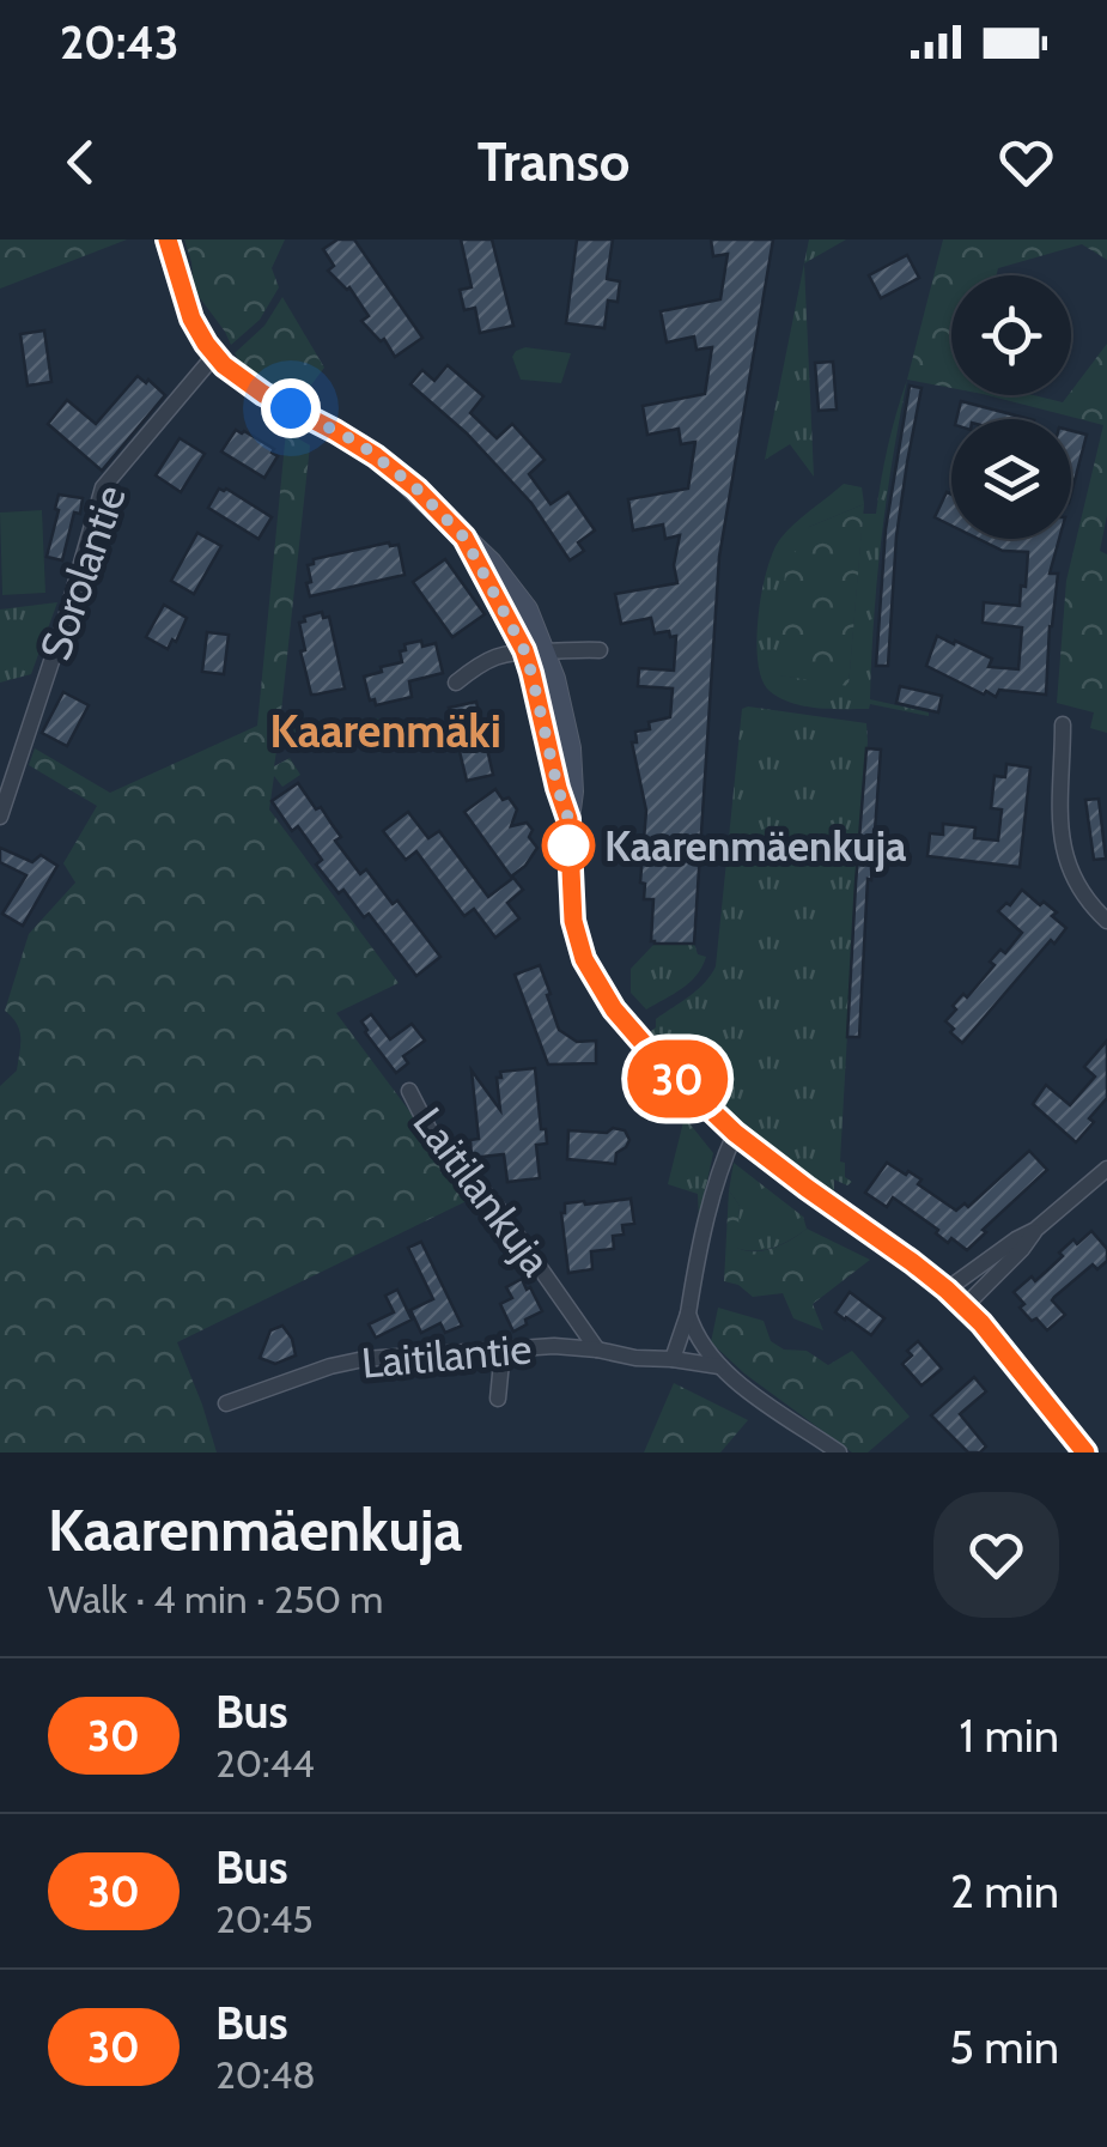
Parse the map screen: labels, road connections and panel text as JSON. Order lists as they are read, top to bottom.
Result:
{
  "streets": {
    "street": ["Sorolantie", "Laitilankuja", "Laitilantie"]
  },
  "crossings": [
    ["Laitilankuja", "Laitilantie"]
  ],
  "districts": ["Kaarenmäki"],
  "places": ["Kaarenmäenkuja"],
  "lines": ["bus line 30"],
  "page": {
    "status": "20:43",
    "header": "Transo",
    "on_map": "30",
    "heading": ["Kaarenmäenkuja", "Walk · 4 min · 250 m"],
    "list": [
      {
        "mark": "30",
        "name": "Bus",
        "note": "20:44",
        "value": "1 min"
      },
      {
        "mark": "30",
        "name": "Bus",
        "note": "20:45",
        "value": "2 min"
      },
      {
        "mark": "30",
        "name": "Bus",
        "note": "20:48",
        "value": "5 min"
      }
    ]
  }
}
